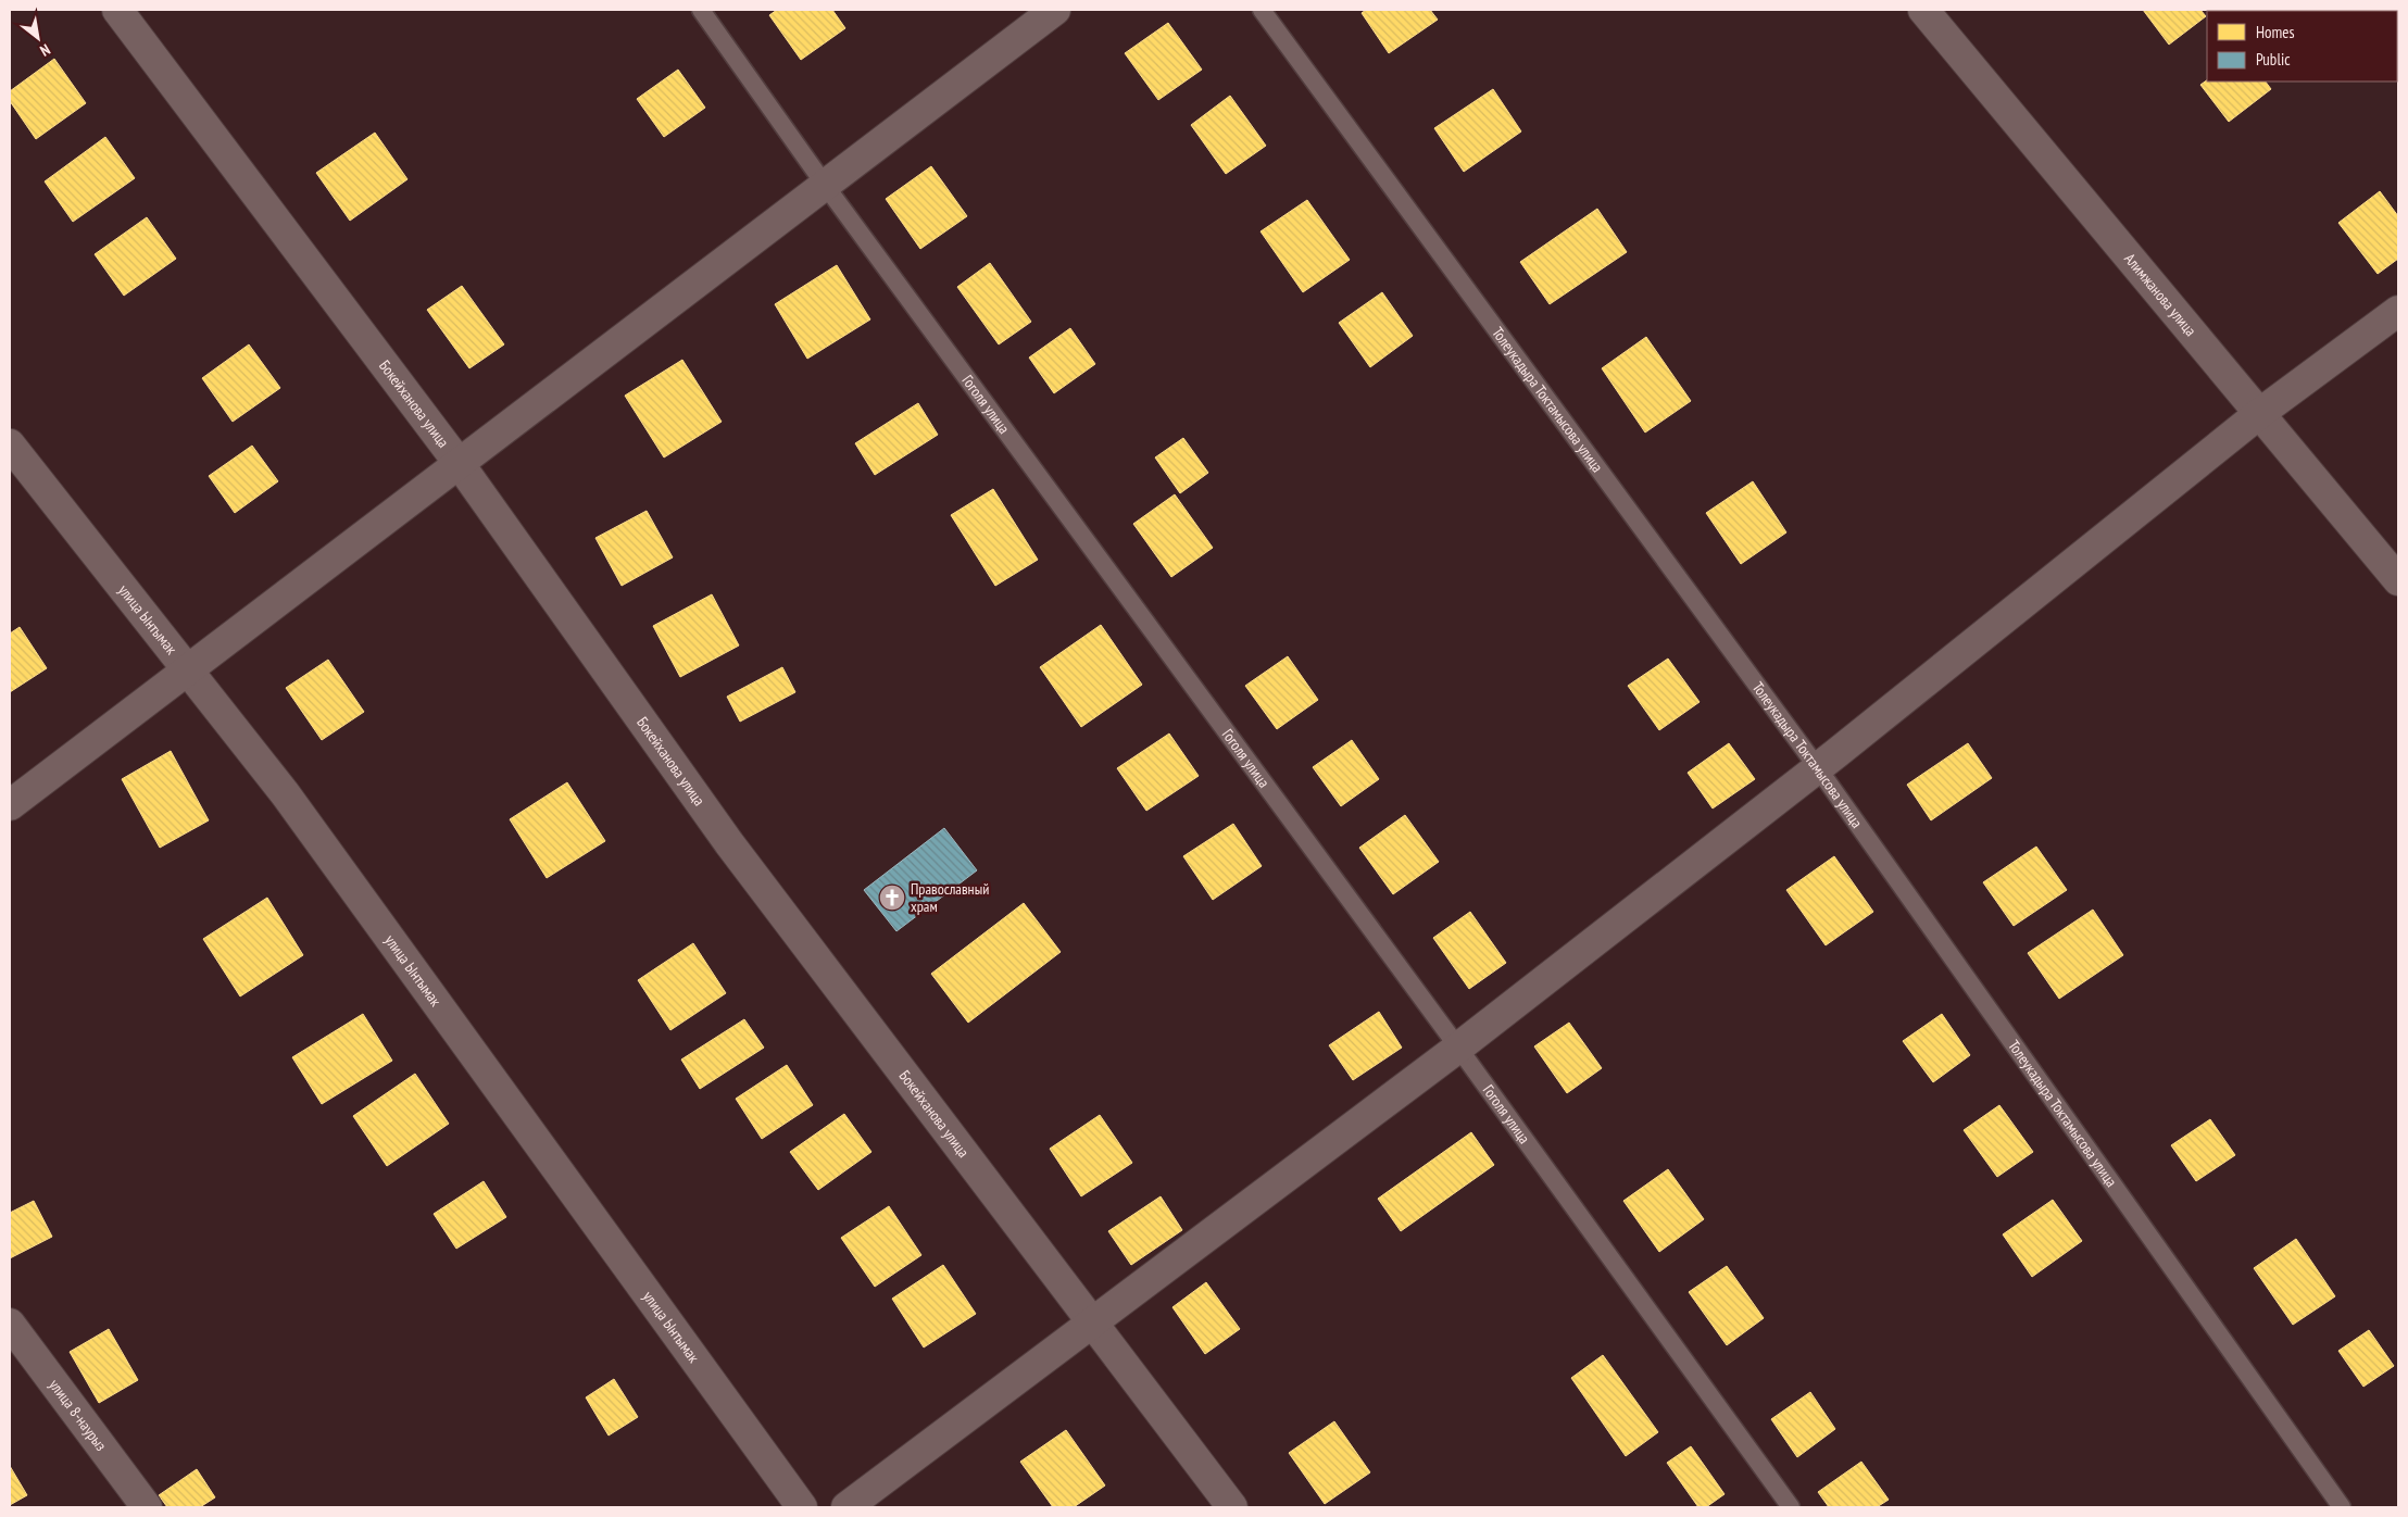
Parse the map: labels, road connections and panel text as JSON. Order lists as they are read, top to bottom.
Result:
{
  "streets": {
    "street": [
      "Алимжанова улица",
      "Бокейханова улица",
      "улица Ынтымак",
      "улица 8-наурыз"
    ],
    "lane": ["Толеукадыра Токтамысова улица", "Гоголя улица"]
  },
  "places": {
    "church": ["Православный храм"]
  },
  "legend": ["Homes", "Public"],
  "north": "bottom right"
}
